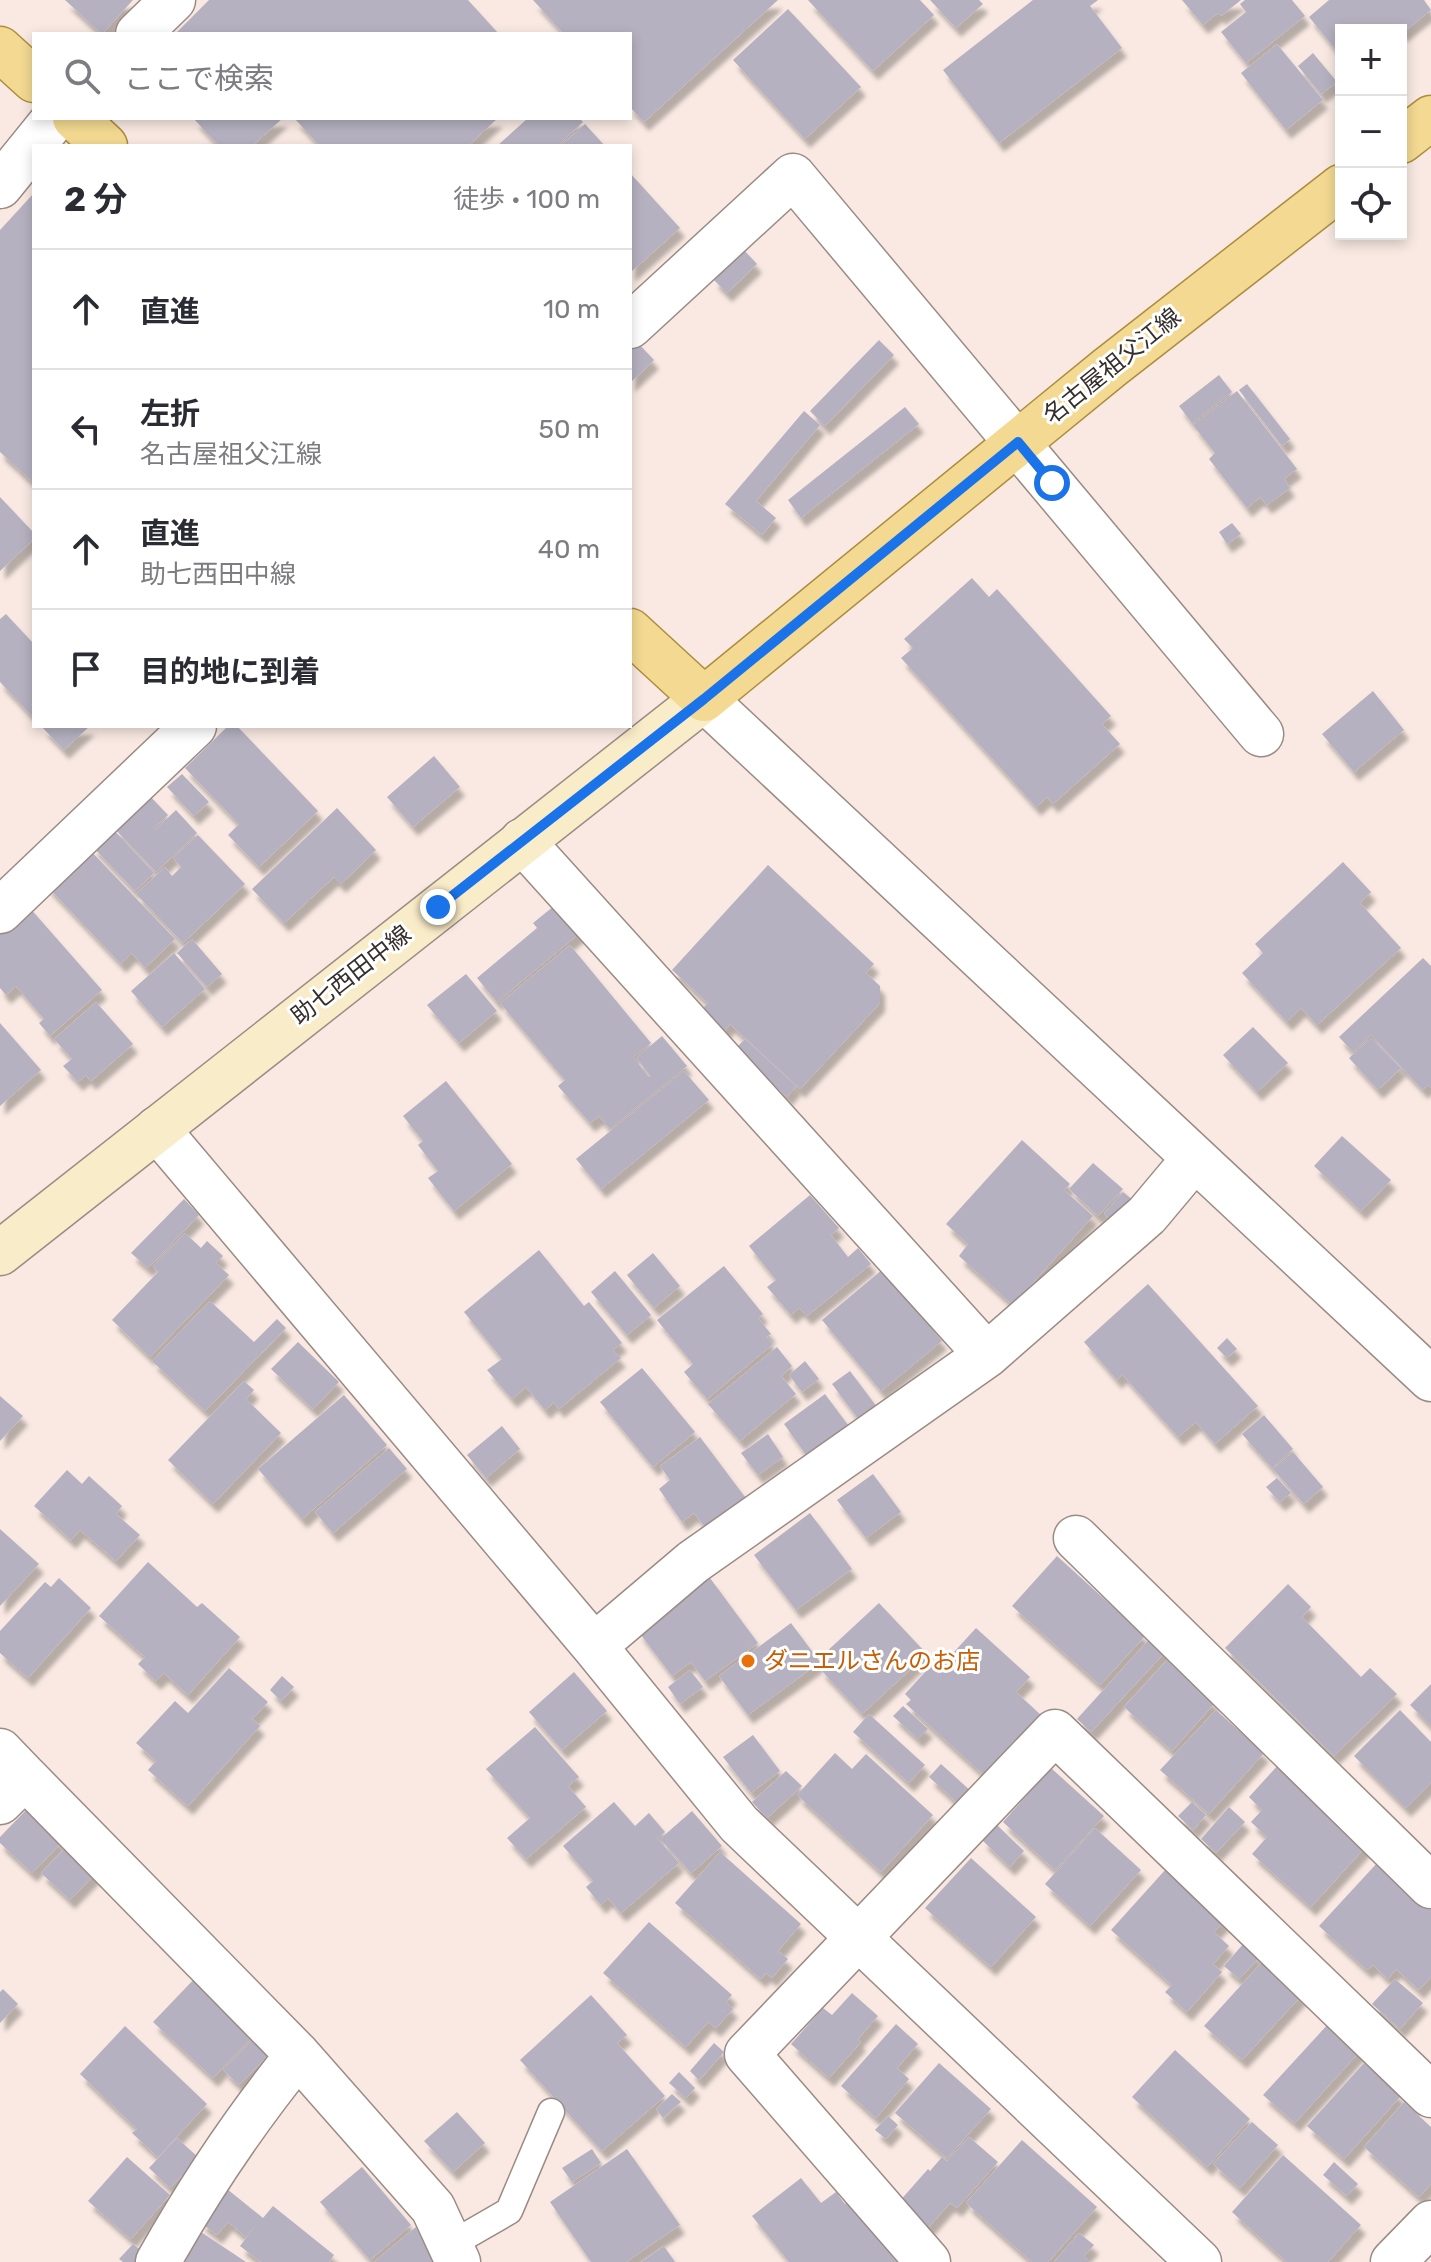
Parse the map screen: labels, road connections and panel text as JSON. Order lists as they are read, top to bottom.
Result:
{
  "streets": {
    "main road": ["名古屋祖父江線", "助七西田中線"]
  },
  "crossings": [
    ["名古屋祖父江線", "助七西田中線"]
  ],
  "places": ["ダニエルさんのお店"],
  "page": {
    "map_buttons": ["+", "−"],
    "search": "ここで検索",
    "heading": ["2 分", "徒歩 · 100 m"],
    "list": [
      ["直進", "10 m"],
      ["左折", "名古屋祖父江線", "50 m"],
      ["直進", "助七西田中線", "40 m"],
      "目的地に到着"
    ]
  }
}
